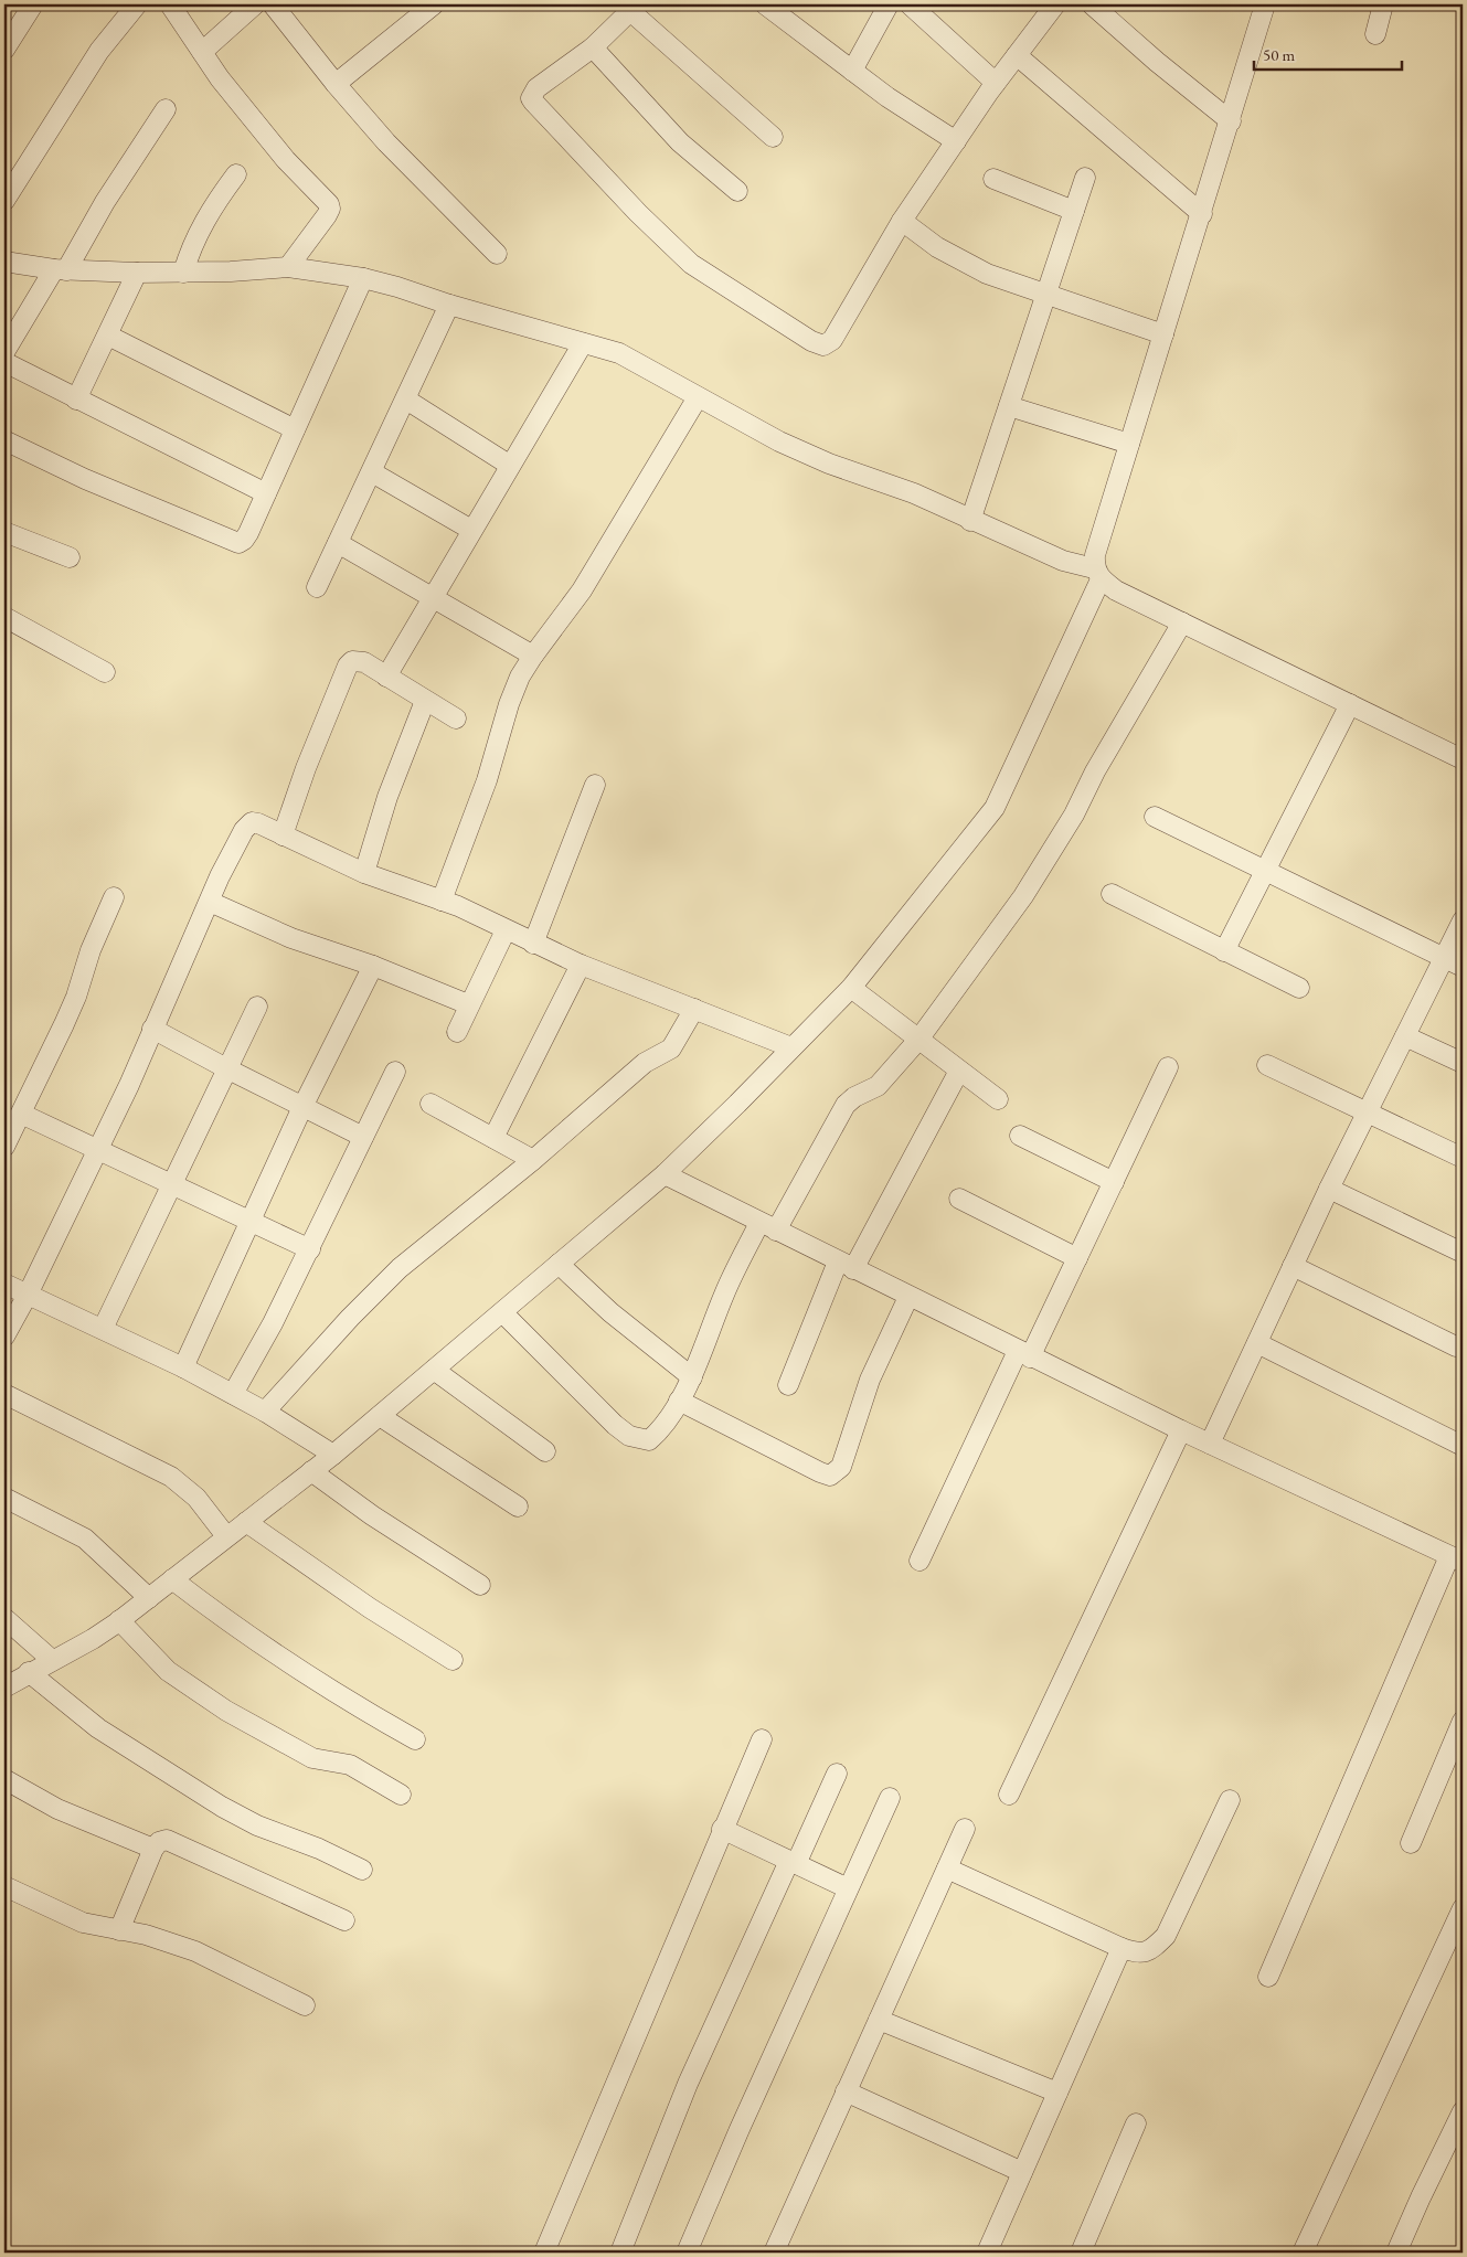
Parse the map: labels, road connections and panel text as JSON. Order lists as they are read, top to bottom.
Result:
{
  "scale_bar": "50 m"
}
